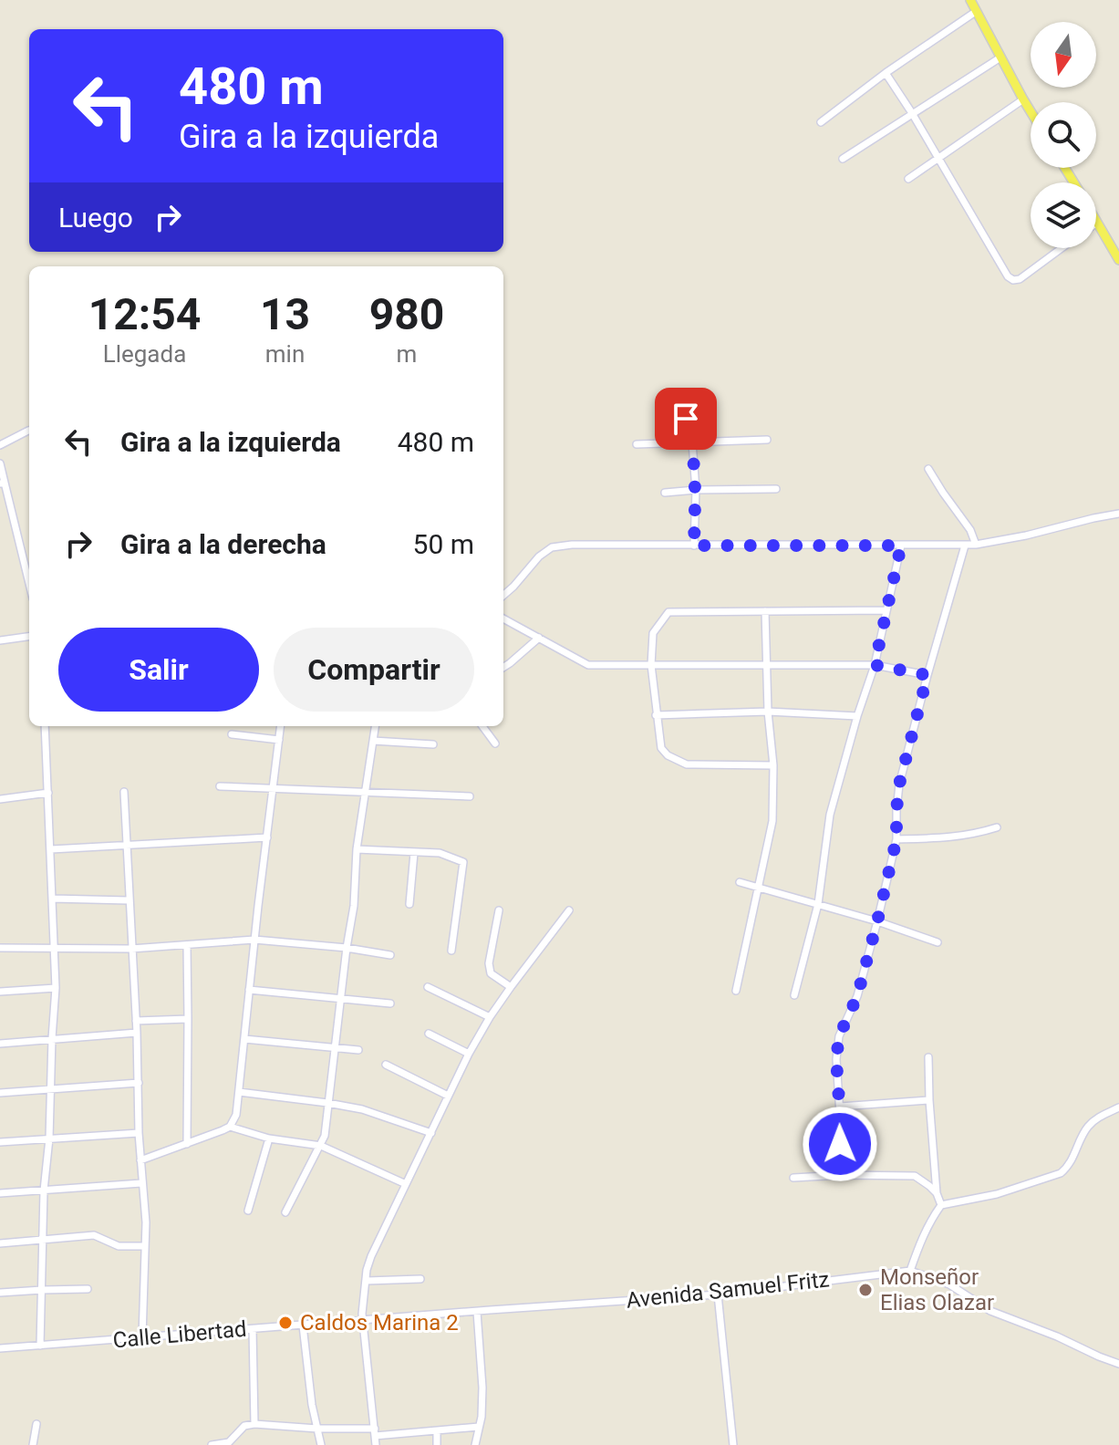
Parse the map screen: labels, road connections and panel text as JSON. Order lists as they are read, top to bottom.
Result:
{
  "streets": {
    "street": ["Avenida Samuel Fritz", "Calle Libertad"]
  },
  "crossings": [
    ["Avenida Samuel Fritz", "Calle Libertad"]
  ],
  "places": ["Monseñor Elias Olazar", "Caldos Marina 2"],
  "north": "bottom",
  "page": {
    "turn": ["480 m", "Gira a la izquierda"],
    "then": "Luego",
    "eta": [
      "12:54",
      "Llegada",
      "13",
      "min",
      "980",
      "m"
    ],
    "list": [
      {
        "name": "Gira a la izquierda",
        "value": "480 m"
      },
      {
        "name": "Gira a la derecha",
        "value": "50 m"
      }
    ],
    "buttons": ["Salir", "Compartir"]
  }
}
